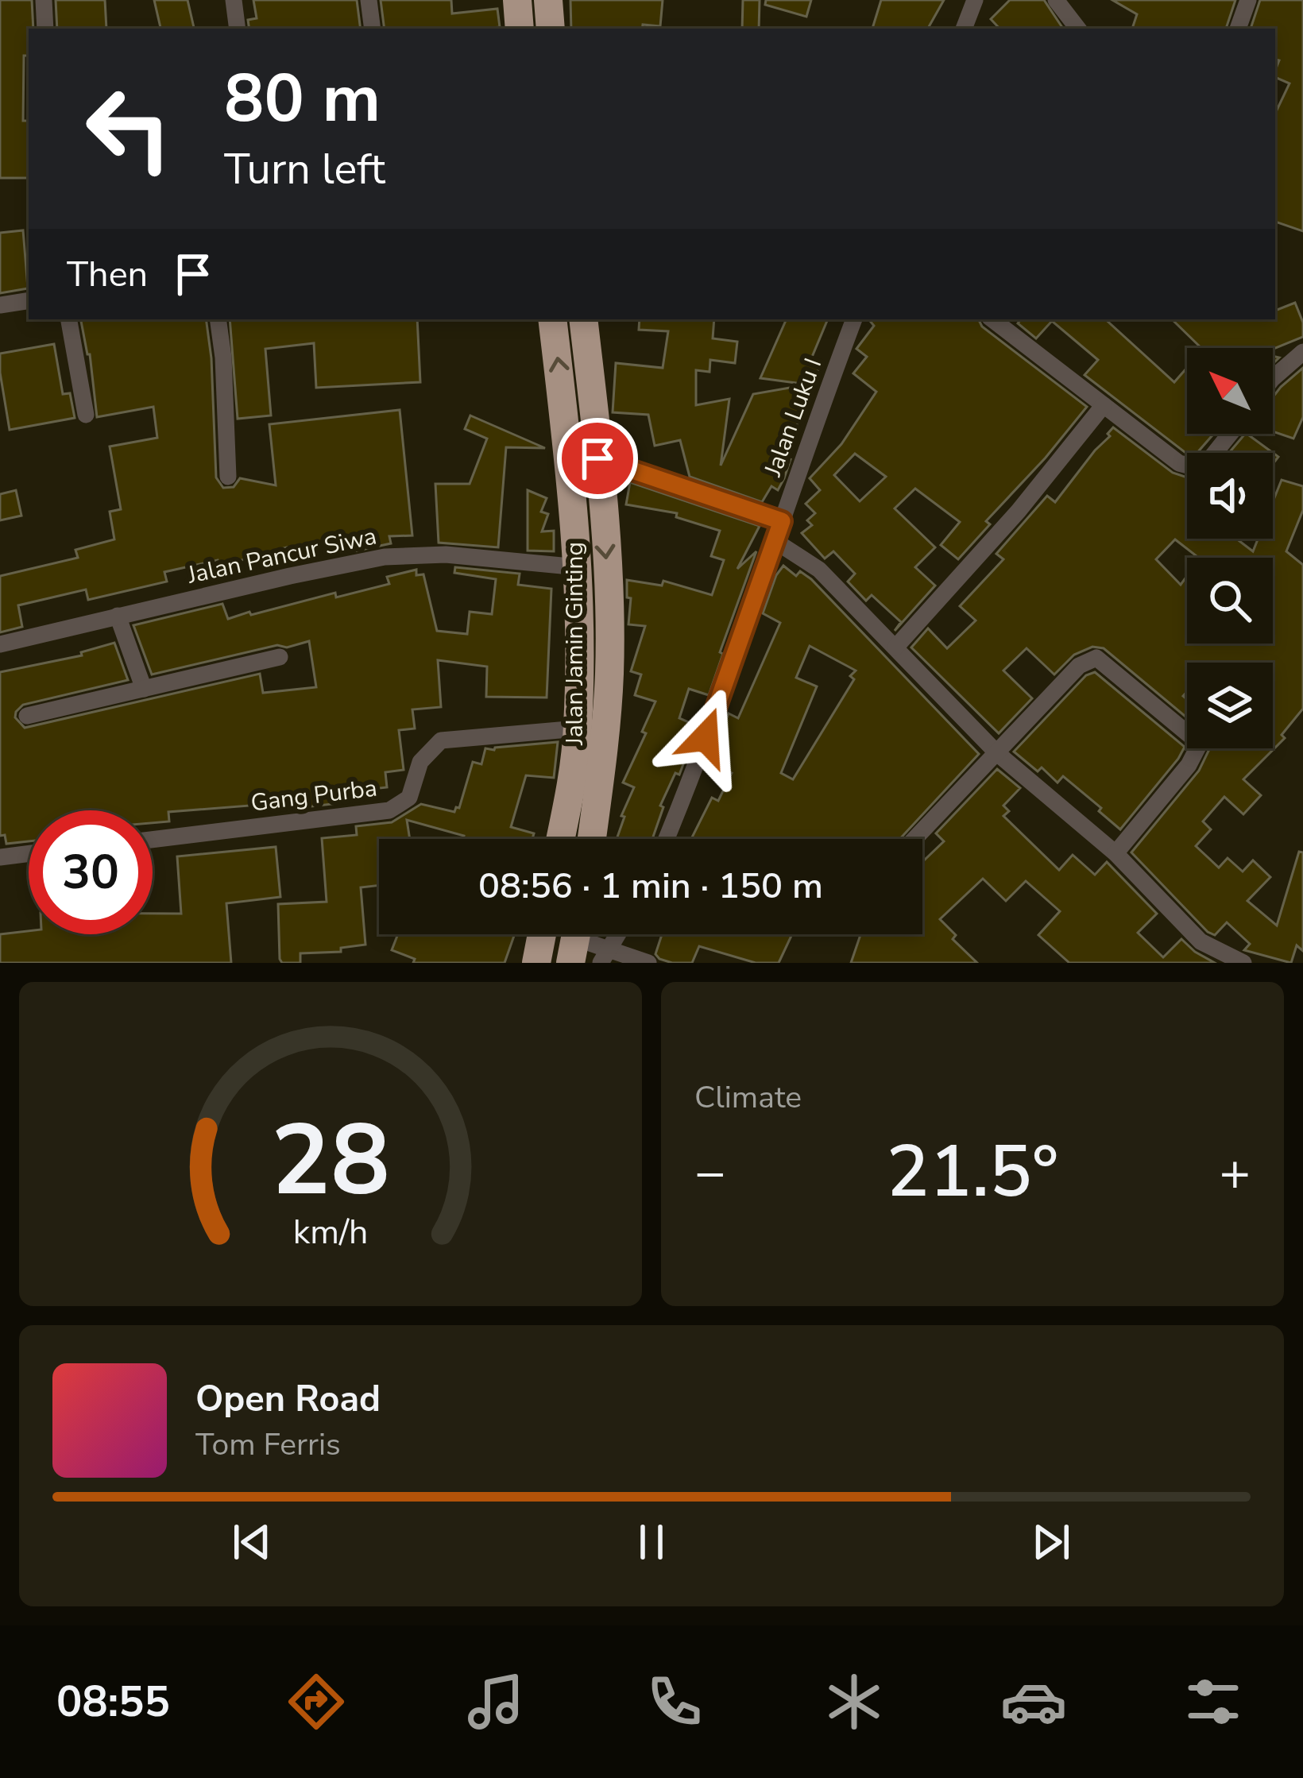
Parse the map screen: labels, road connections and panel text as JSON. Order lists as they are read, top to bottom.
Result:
{
  "streets": {
    "highway": ["Jalan Jamin Ginting"],
    "street": ["Jalan Luku I", "Jalan Pancur Siwa", "Gang Purba"]
  },
  "crossings": [
    ["Jalan Pancur Siwa", "Jalan Jamin Ginting"],
    ["Jalan Jamin Ginting", "Gang Purba"]
  ],
  "north": "top left",
  "page": {
    "turn": ["80 m", "Turn left"],
    "then": "Then",
    "limit": "30",
    "trip": "08:56 · 1 min · 150 m",
    "tile": "Climate",
    "heat": ["−", "21.5°", "+"],
    "song": ["Open Road", "Tom Ferris"],
    "tabs": "08:55",
    "gauge": ["28", "km/h"]
  }
}
